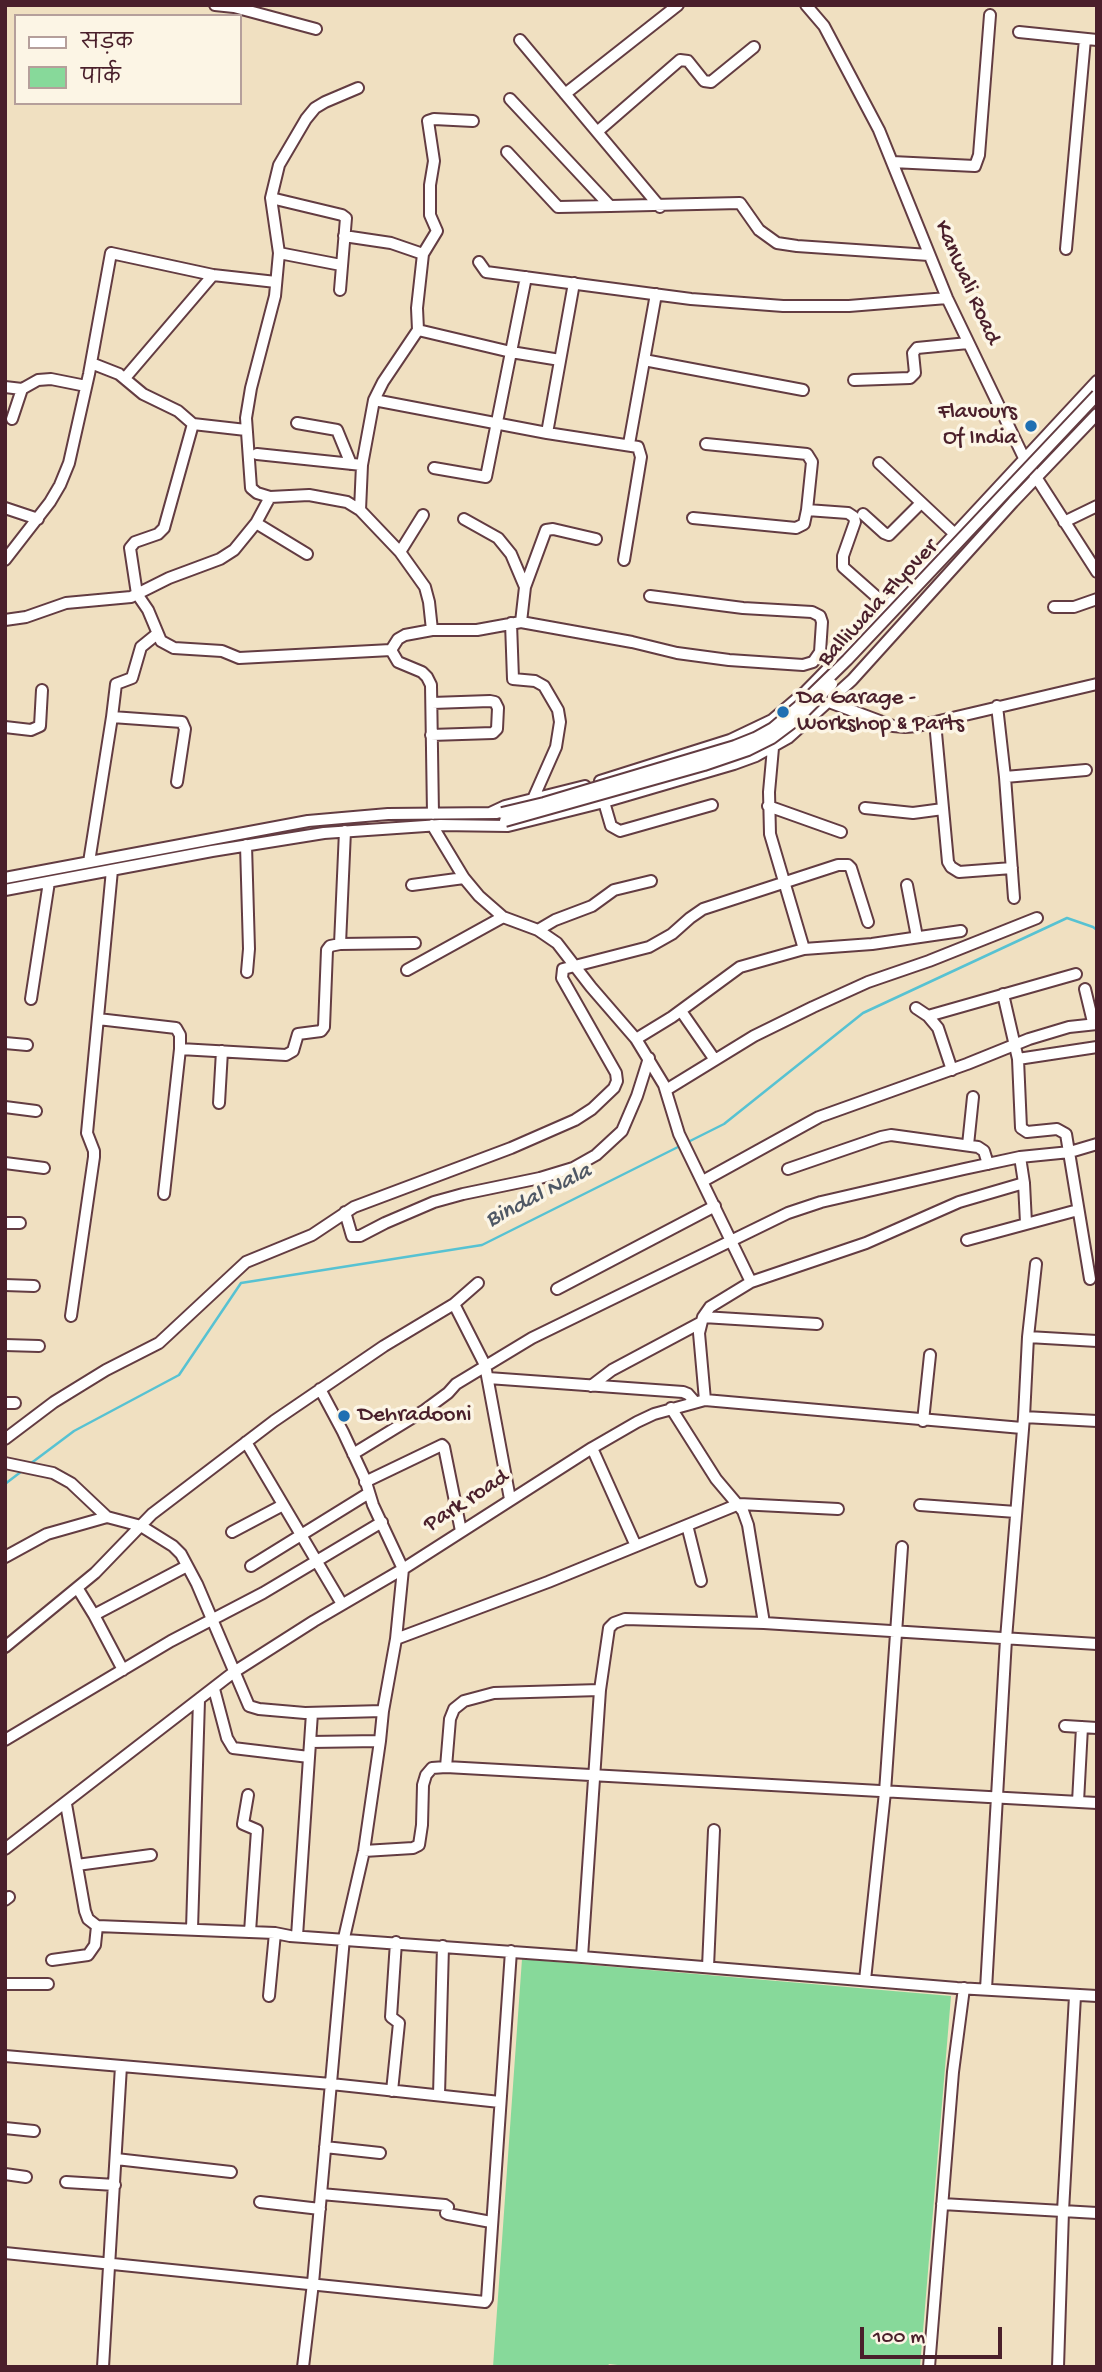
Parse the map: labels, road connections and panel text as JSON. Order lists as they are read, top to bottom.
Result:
{
  "streets": {
    "street": ["Kanwali Road", "Balliwala Flyover", "Park road"]
  },
  "water": ["Bindal Nala"],
  "places": ["Flavours Of India", "Da Garage - Workshop & Parts", "Dehradooni"],
  "legend": ["सड़क", "पार्क"],
  "scale_bar": "100 m"
}
